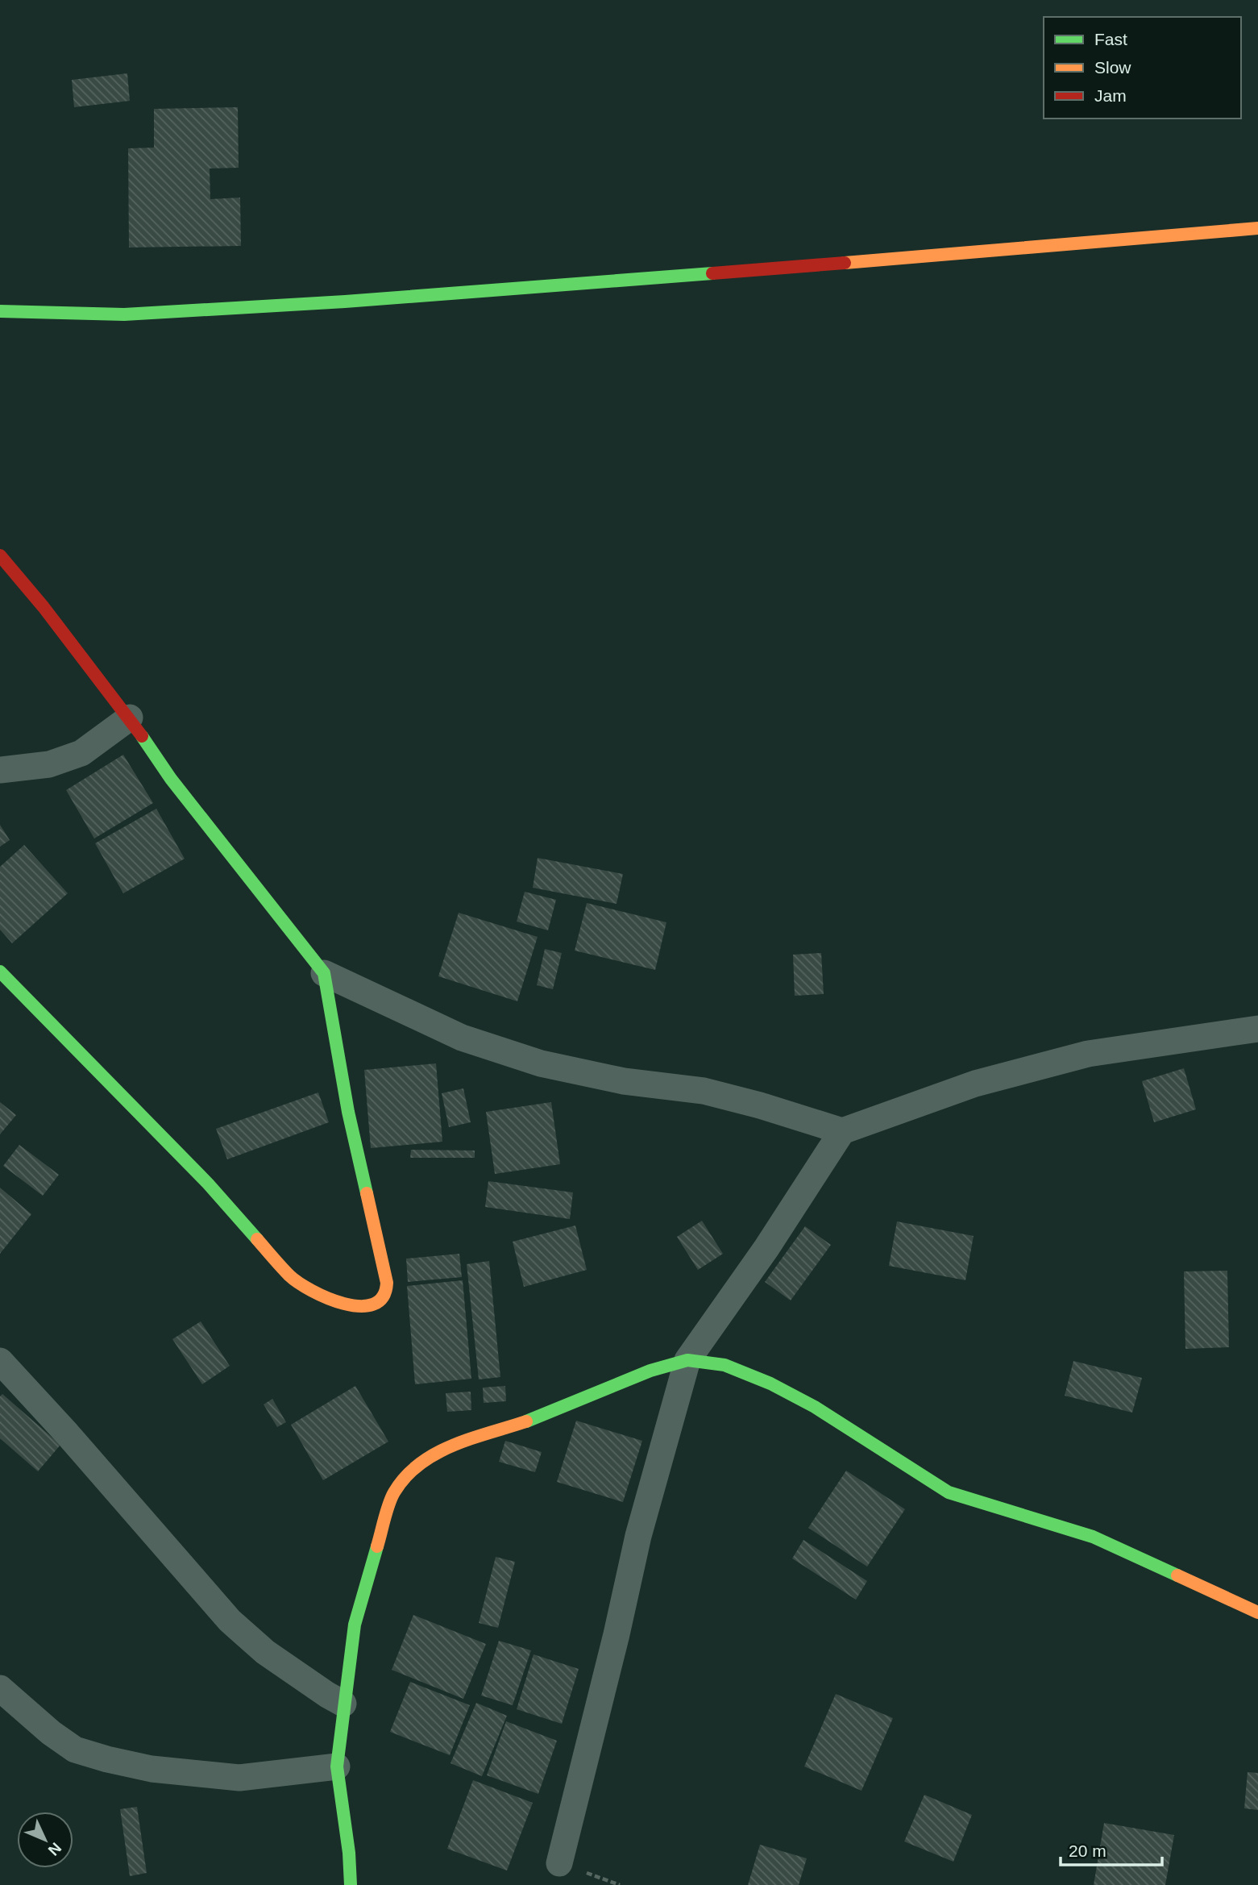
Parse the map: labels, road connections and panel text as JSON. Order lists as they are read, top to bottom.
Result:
{
  "legend": ["Fast", "Slow", "Jam"],
  "scale_bar": "20 m",
  "north": "bottom right"
}
